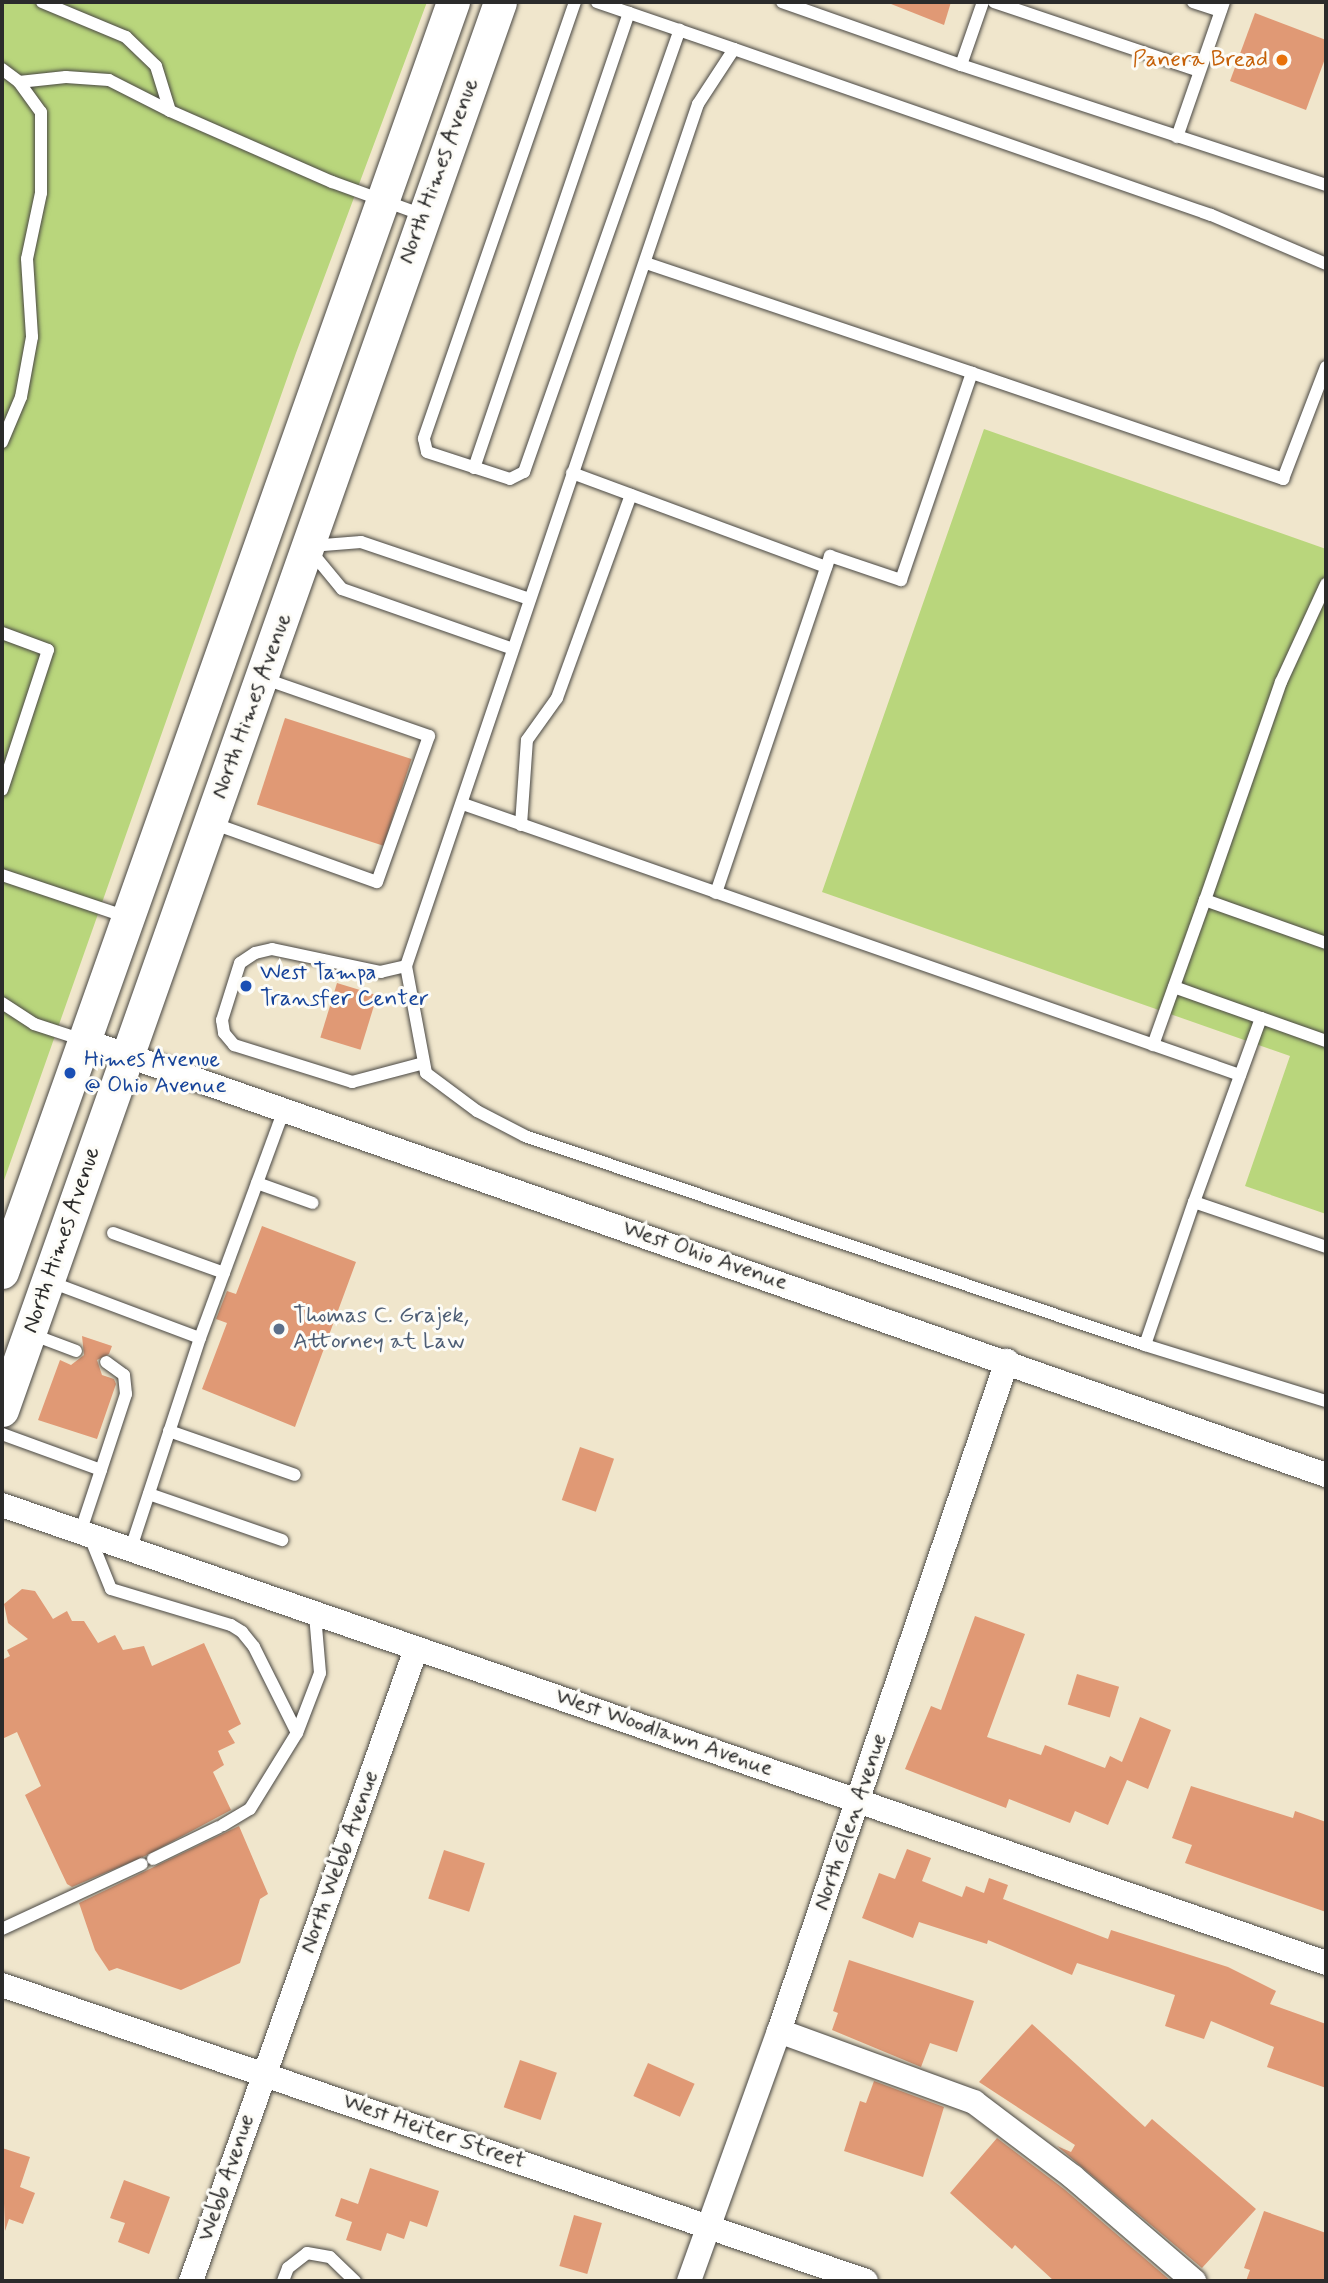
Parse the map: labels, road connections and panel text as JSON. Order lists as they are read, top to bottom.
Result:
{
  "streets": {
    "street": [
      "North Himes Avenue",
      "West Ohio Avenue",
      "West Woodlawn Avenue",
      "North Glen Avenue",
      "North Webb Avenue",
      "West Heiter Street",
      "Webb Avenue"
    ]
  },
  "crossings": [
    ["North Himes Avenue", "West Ohio Avenue"],
    ["West Ohio Avenue", "North Glen Avenue"],
    ["West Woodlawn Avenue", "North Glen Avenue"],
    ["West Woodlawn Avenue", "North Webb Avenue"],
    ["North Glen Avenue", "West Heiter Street"],
    ["North Webb Avenue", "West Heiter Street"],
    ["North Webb Avenue", "Webb Avenue"],
    ["West Heiter Street", "Webb Avenue"]
  ],
  "places": [
    "Panera Bread",
    "West Tampa Transfer Center",
    "Himes Avenue @ Ohio Avenue",
    "Thomas C. Grajek, Attorney at Law"
  ]
}
